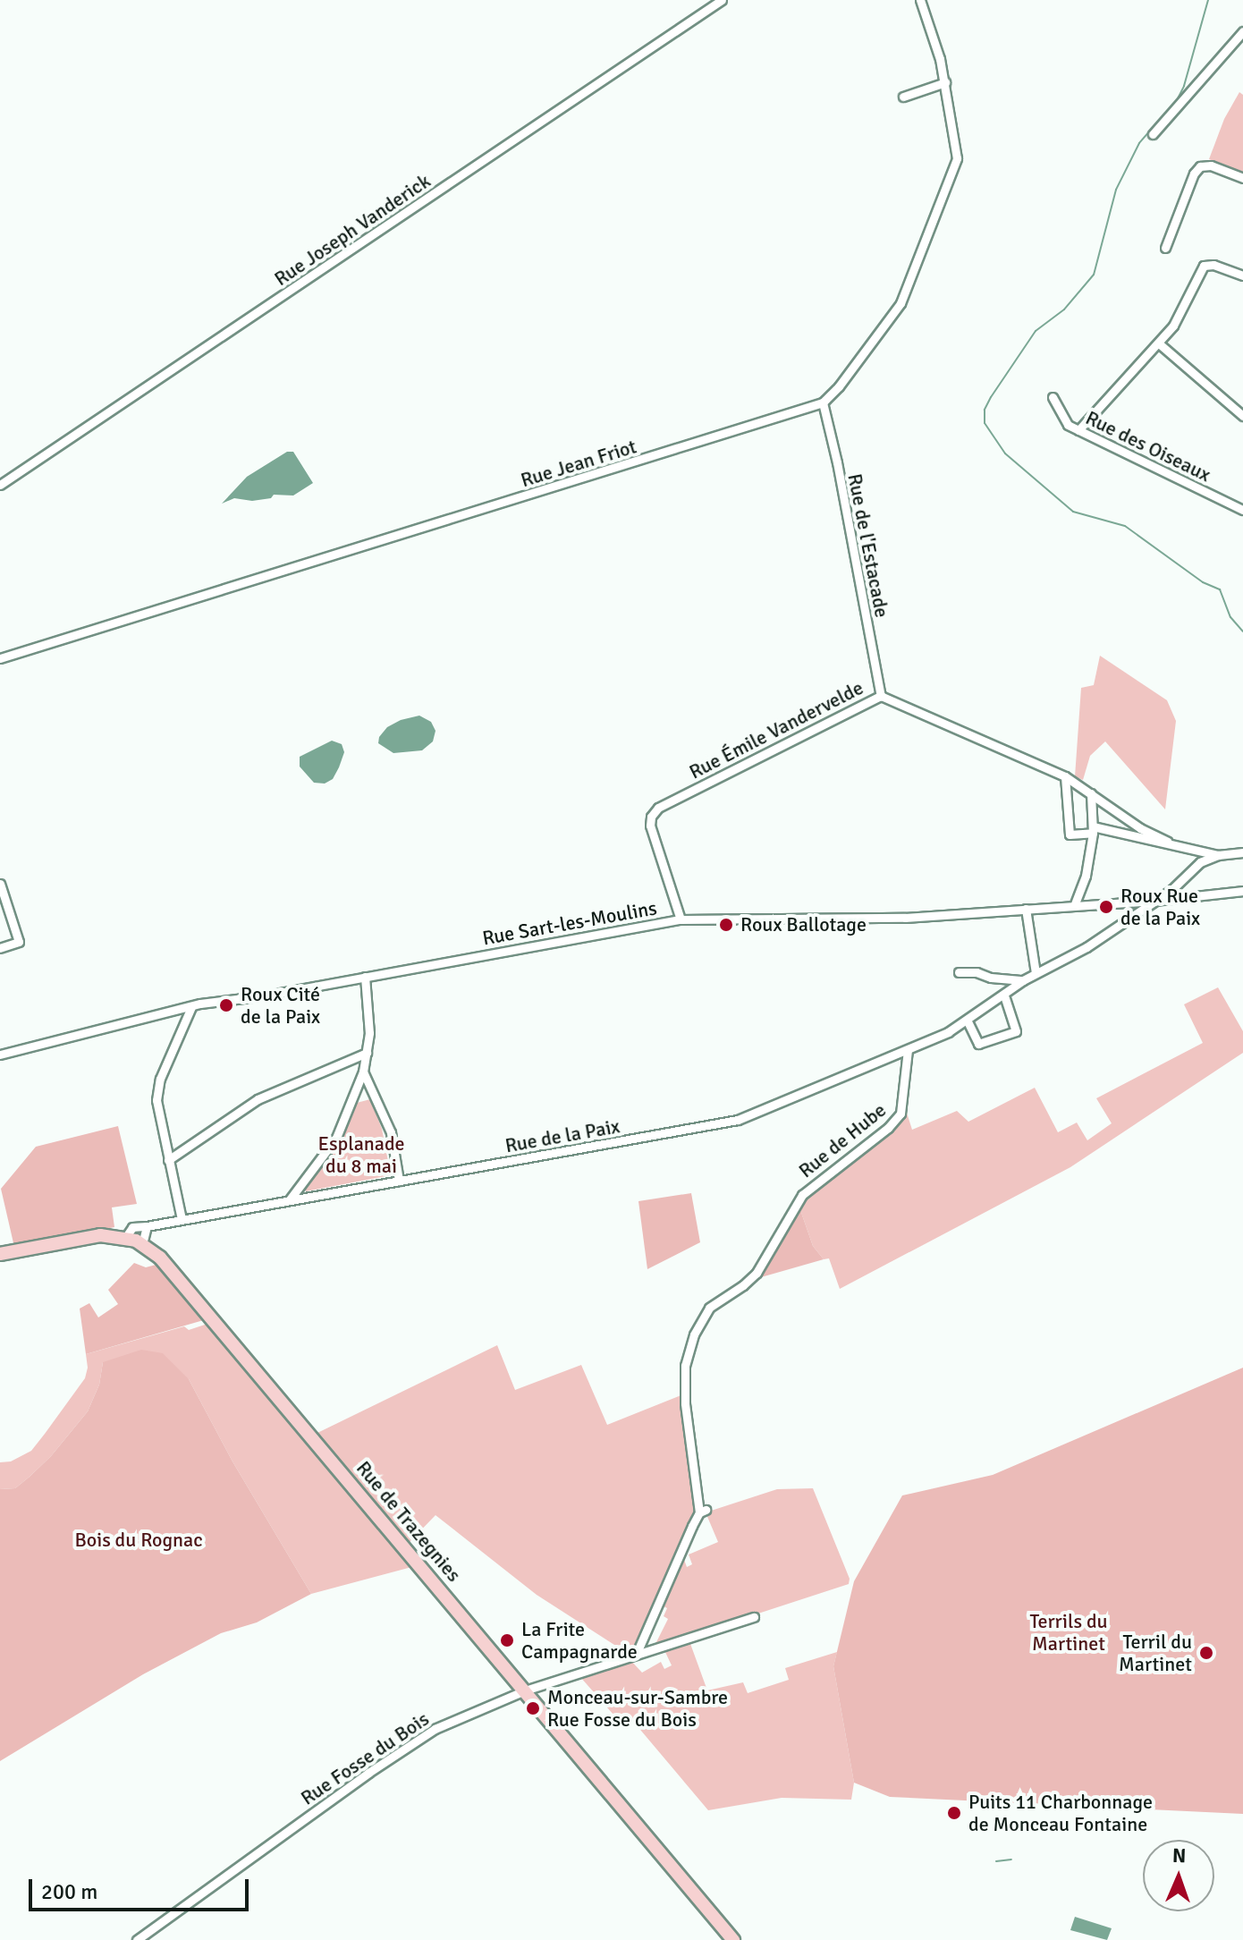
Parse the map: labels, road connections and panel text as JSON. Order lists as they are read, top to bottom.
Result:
{
  "streets": {
    "main road": ["Rue de Trazegnies"],
    "street": [
      "Rue Joseph Vanderick",
      "Rue des Oiseaux",
      "Rue Jean Friot",
      "Rue de l'Estacade",
      "Rue Émile Vandervelde",
      "Rue Sart-les-Moulins",
      "Rue de la Paix",
      "Rue de Hube",
      "Rue Fosse du Bois"
    ]
  },
  "crossings": [
    ["Rue Jean Friot", "Rue de l'Estacade"],
    ["Rue de l'Estacade", "Rue Émile Vandervelde"],
    ["Rue Émile Vandervelde", "Rue Sart-les-Moulins"],
    ["Rue Sart-les-Moulins", "Rue de la Paix"],
    ["Rue de la Paix", "Rue de Hube"],
    ["Rue de la Paix", "Rue de Trazegnies"],
    ["Rue de Hube", "Rue Fosse du Bois"],
    ["Rue de Trazegnies", "Rue Fosse du Bois"]
  ],
  "parks": ["Esplanade du 8 mai", "Bois du Rognac", "Terrils du Martinet"],
  "places": [
    "Roux Rue de la Paix",
    "Roux Ballotage",
    "Roux Cité de la Paix",
    "La Frite Campagnarde",
    "Terril du Martinet",
    "Monceau-sur-Sambre Rue Fosse du Bois",
    "Puits 11 Charbonnage de Monceau Fontaine"
  ],
  "scale_bar": "200 m",
  "north": "top"
}
